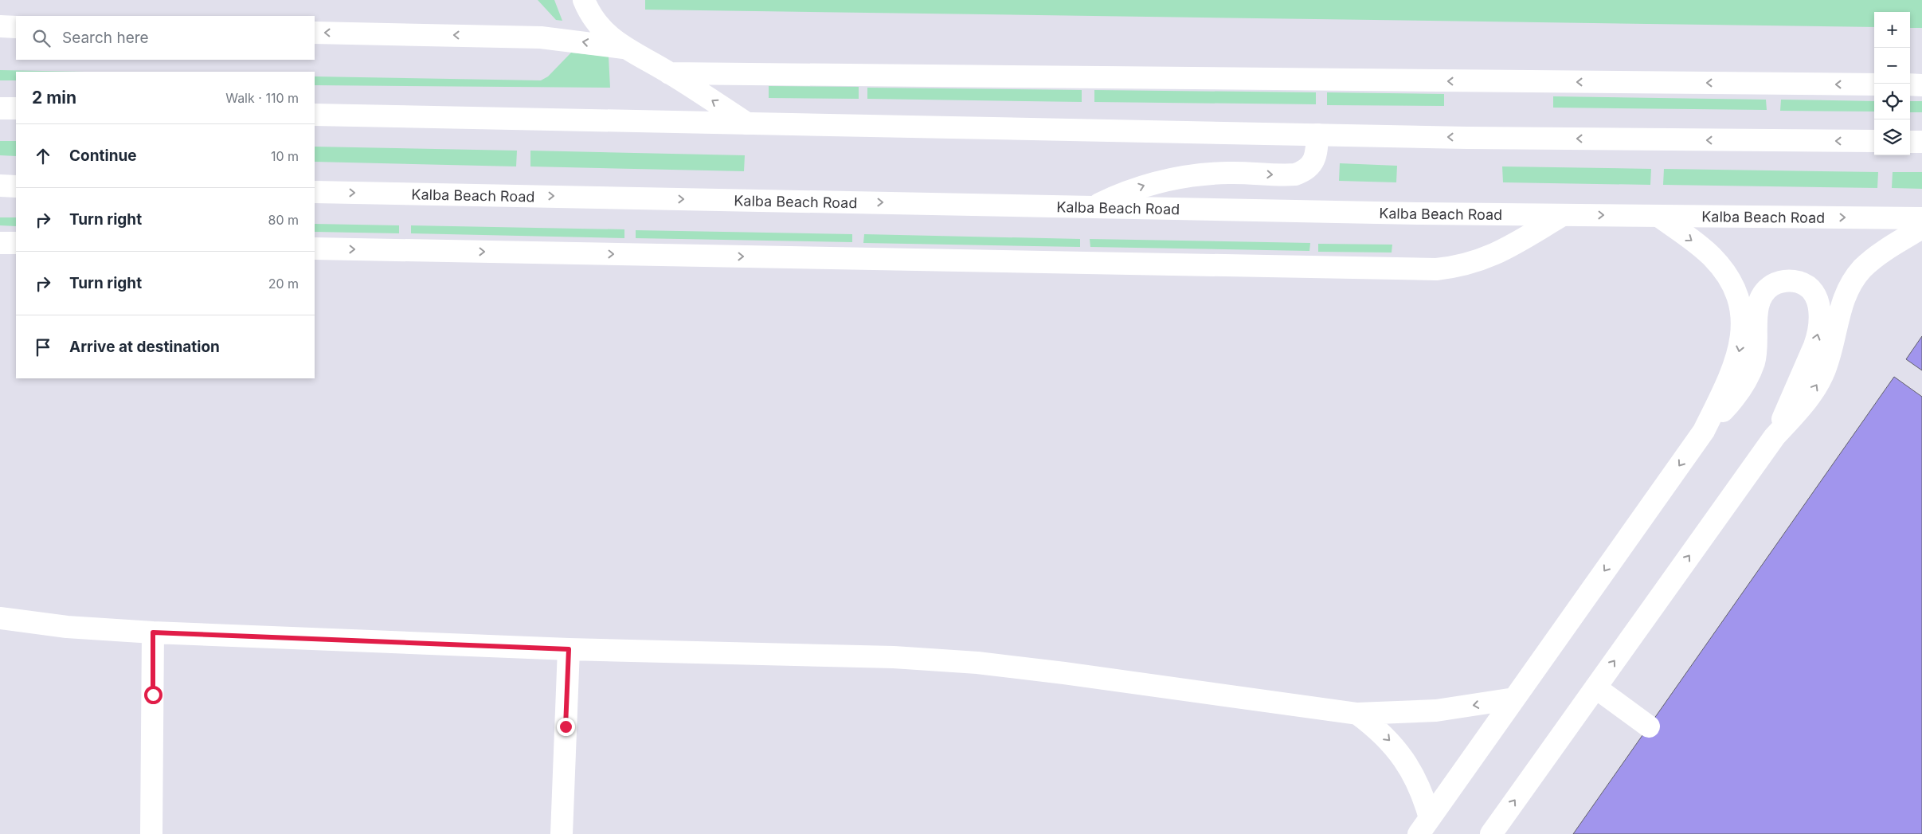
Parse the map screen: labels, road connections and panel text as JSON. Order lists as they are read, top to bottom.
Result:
{
  "streets": {
    "main road": ["Kalba Beach Road"]
  },
  "page": {
    "map_buttons": ["+", "−"],
    "search": "Search here",
    "heading": ["2 min", "Walk · 110 m"],
    "list": [
      ["Continue", "10 m"],
      ["Turn right", "80 m"],
      ["Turn right", "20 m"],
      "Arrive at destination"
    ]
  }
}
